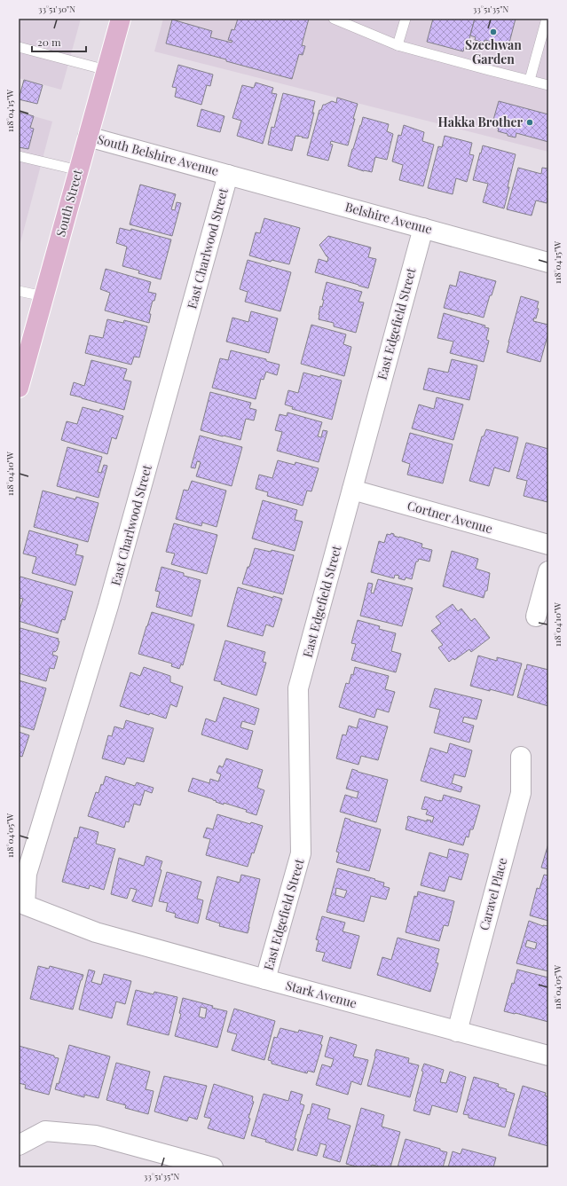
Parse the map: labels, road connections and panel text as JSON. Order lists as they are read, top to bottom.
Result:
{
  "streets": {
    "main road": ["South Street"],
    "street": [
      "South Belshire Avenue",
      "Belshire Avenue",
      "East Charlwood Street",
      "East Edgefield Street",
      "Cortner Avenue",
      "Caravel Place",
      "Stark Avenue"
    ]
  },
  "crossings": [
    ["South Belshire Avenue", "South Street"],
    ["South Belshire Avenue", "Belshire Avenue"],
    ["South Belshire Avenue", "East Charlwood Street"],
    ["Belshire Avenue", "East Charlwood Street"],
    ["Belshire Avenue", "East Edgefield Street"],
    ["East Charlwood Street", "Stark Avenue"],
    ["East Edgefield Street", "Cortner Avenue"],
    ["East Edgefield Street", "Stark Avenue"],
    ["Caravel Place", "Stark Avenue"]
  ],
  "places": ["Szechwan Garden", "Hakka Brother"],
  "scale_bar": "20 m",
  "coordinates": [
    "33°51'30\"N",
    "33°51'35\"N",
    "118°04'15\"W",
    "118°04'10\"W",
    "118°04'05\"W"
  ]
}
